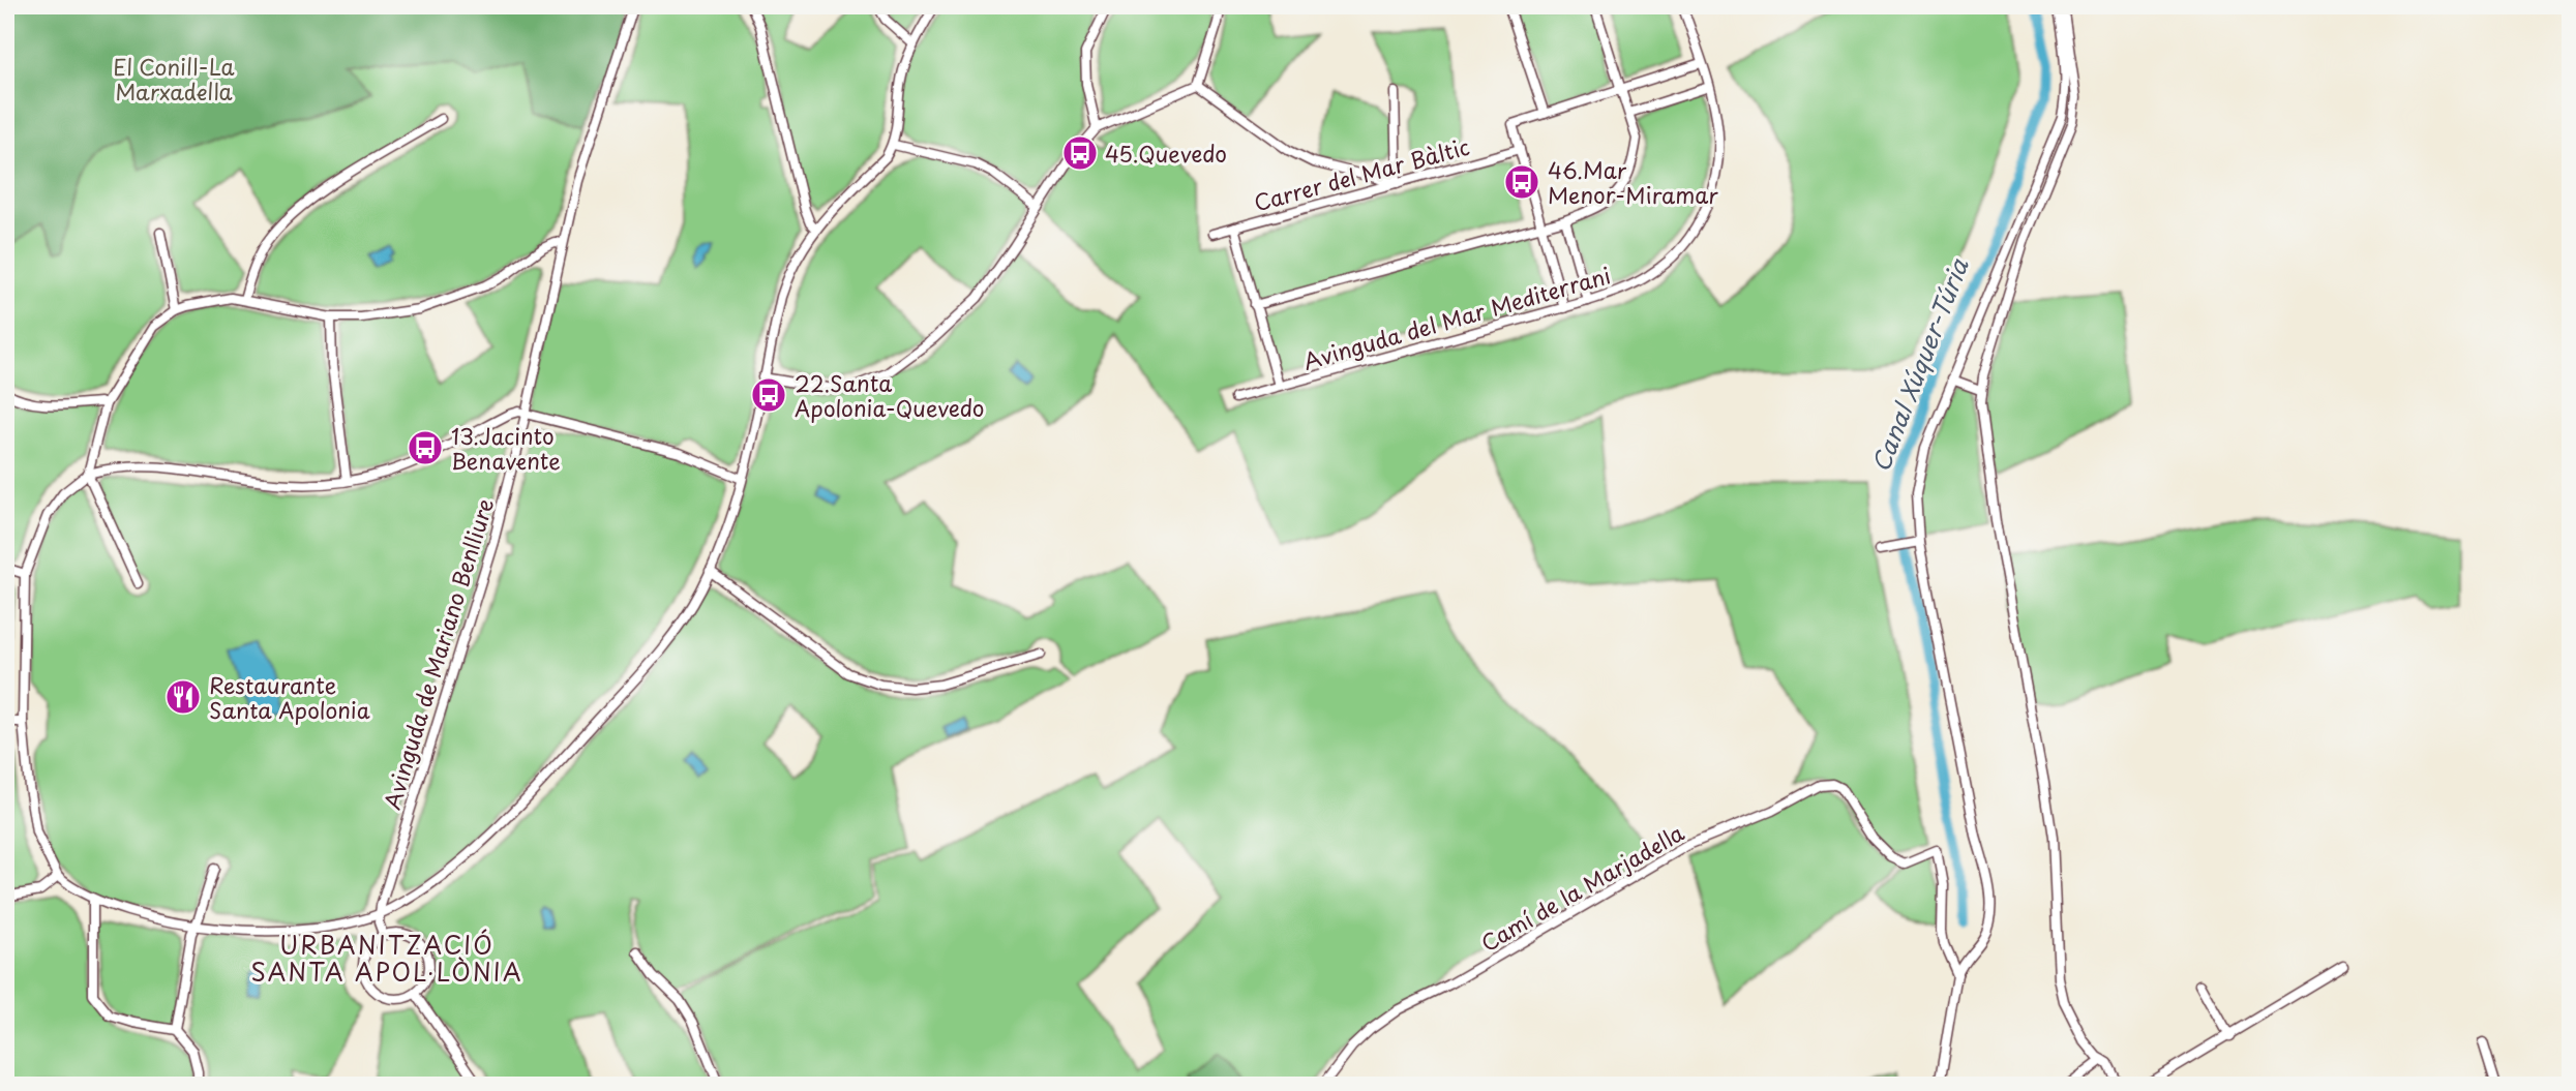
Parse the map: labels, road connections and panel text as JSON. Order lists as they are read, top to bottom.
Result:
{
  "streets": {
    "street": [
      "Carrer del Mar Bàltic",
      "Avinguda del Mar Mediterrani",
      "Avinguda de Mariano Benlliure",
      "Camí de la Marjadella"
    ]
  },
  "districts": ["URBANITZACIÓ SANTA APOL·LÒNIA"],
  "water": ["Canal Xúquer-Túria"],
  "parks": ["El Conill-La Marxadella"],
  "places": {
    "bus stop": [
      "45.Quevedo",
      "46.Mar Menor-Miramar",
      "22.Santa Apolonia-Quevedo",
      "13.Jacinto Benavente"
    ],
    "restaurant": ["Restaurante Santa Apolonia"]
  }
}
